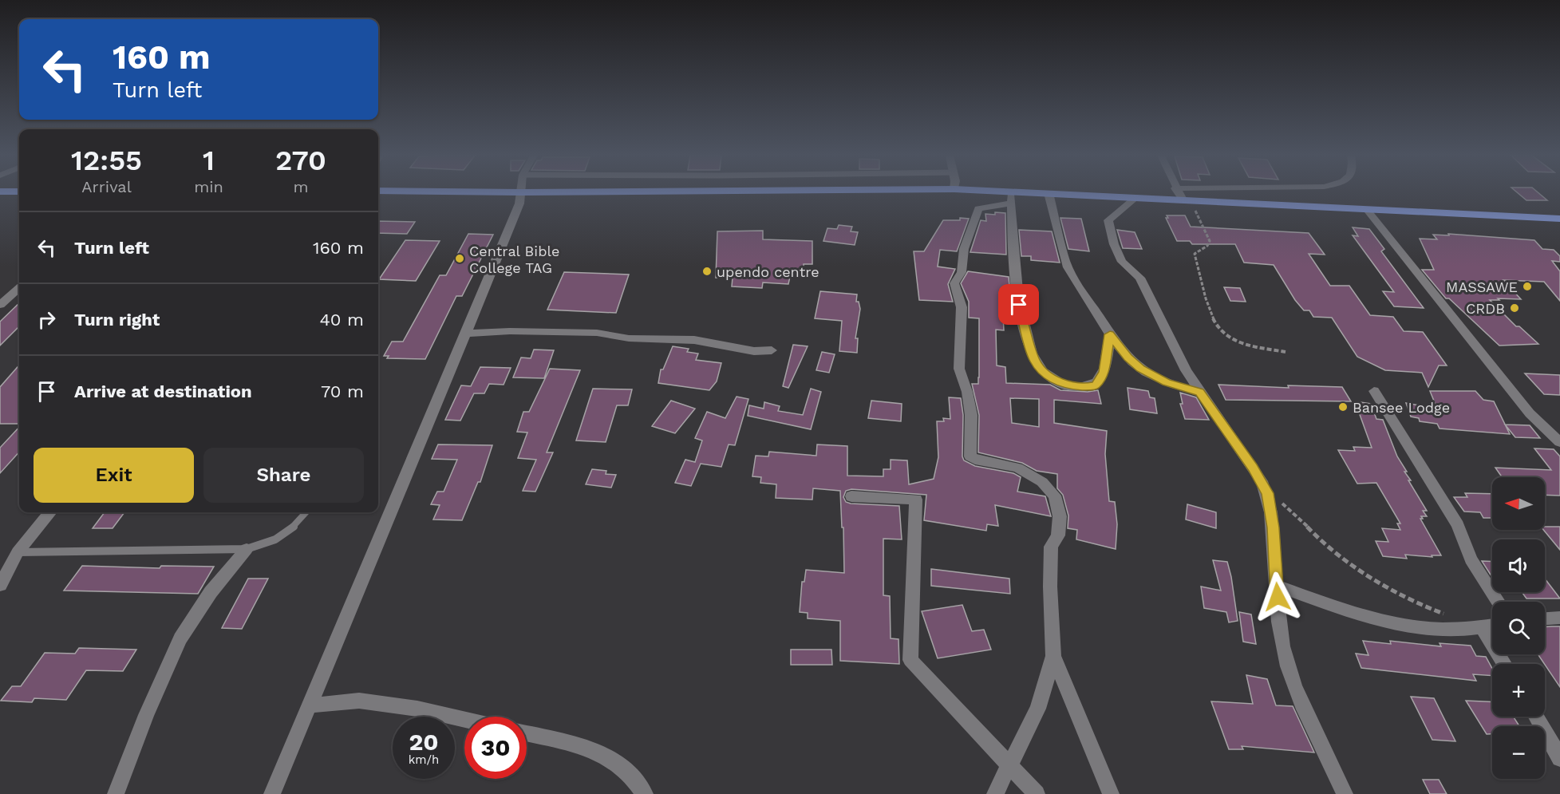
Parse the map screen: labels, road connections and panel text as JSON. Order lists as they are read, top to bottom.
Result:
{
  "places": [
    "Central Bible College TAG",
    "upendo centre",
    "MASSAWE",
    "CRDB",
    "Bansee Lodge"
  ],
  "north": "left",
  "page": {
    "turn": ["160 m", "Turn left"],
    "eta": [
      "12:55",
      "Arrival",
      "1",
      "min",
      "270",
      "m"
    ],
    "list": [
      {
        "name": "Turn left",
        "value": "160 m"
      },
      {
        "name": "Turn right",
        "value": "40 m"
      },
      {
        "name": "Arrive at destination",
        "value": "70 m"
      }
    ],
    "buttons": ["Exit", "Share"],
    "map_buttons": ["+", "−"],
    "speed": "20 km/h",
    "limit": "30"
  }
}
